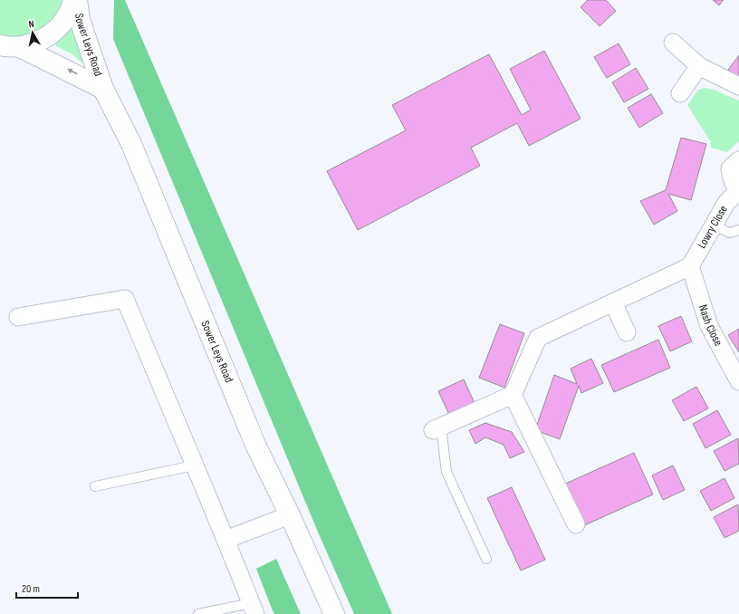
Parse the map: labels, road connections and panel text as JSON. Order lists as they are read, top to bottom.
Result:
{
  "streets": {
    "street": ["Sower Leys Road", "Lowry Close", "Nash Close"]
  },
  "crossings": [
    ["Lowry Close", "Nash Close"]
  ],
  "scale_bar": "20 m",
  "north": "top"
}
